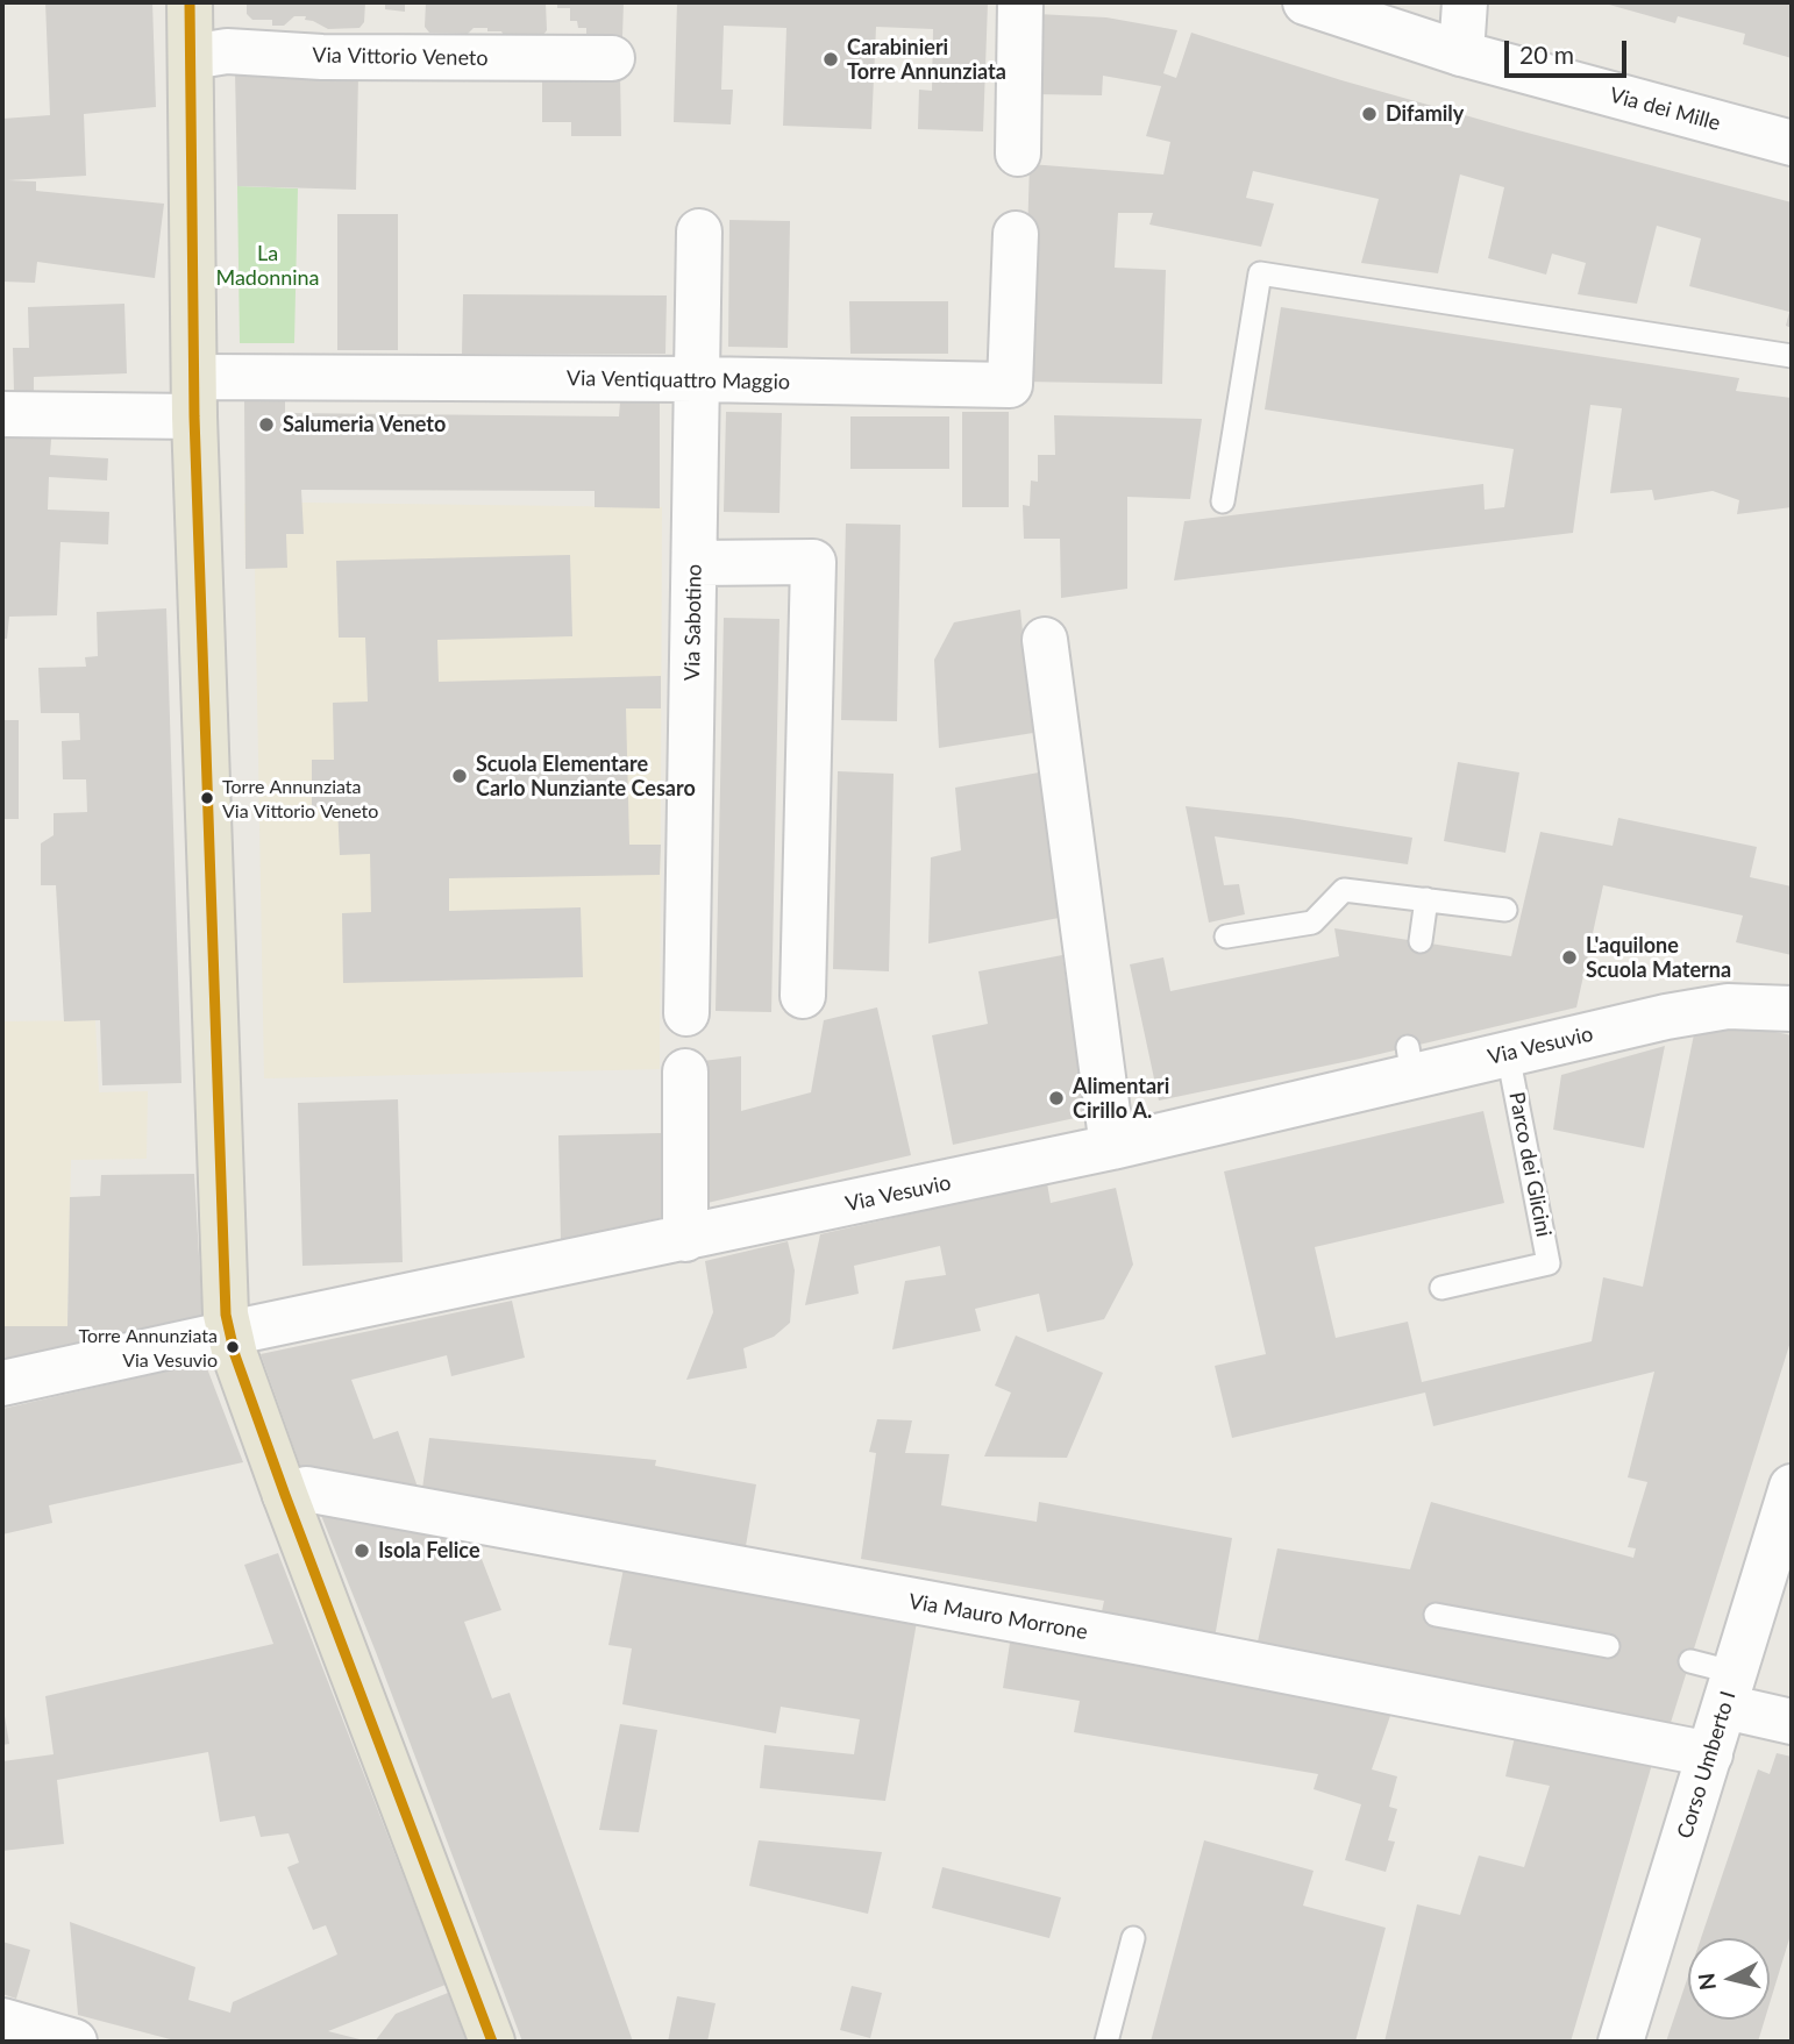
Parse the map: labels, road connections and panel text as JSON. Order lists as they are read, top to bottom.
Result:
{
  "streets": {
    "street": [
      "Via Vittorio Veneto",
      "Via dei Mille",
      "Via Ventiquattro Maggio",
      "Via Sabotino",
      "Via Vesuvio",
      "Via Mauro Morrone",
      "Corso Umberto I"
    ],
    "lane": ["Parco dei Glicini"]
  },
  "crossings": [
    ["Via Ventiquattro Maggio", "Via Sabotino"],
    ["Via Vesuvio", "Parco dei Glicini"],
    ["Via Mauro Morrone", "Corso Umberto I"]
  ],
  "parks": ["La Madonnina"],
  "places": [
    "Carabinieri Torre Annunziata",
    "Difamily",
    "Salumeria Veneto",
    "Scuola Elementare Carlo Nunziante Cesaro",
    "Torre Annunziata Via Vittorio Veneto",
    "L'aquilone Scuola Materna",
    "Alimentari Cirillo A.",
    "Torre Annunziata Via Vesuvio",
    "Isola Felice"
  ],
  "scale_bar": "20 m",
  "north": "left"
}
